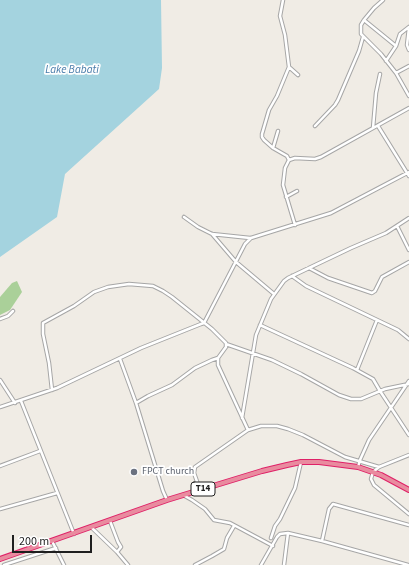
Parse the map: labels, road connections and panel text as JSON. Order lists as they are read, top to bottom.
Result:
{
  "streets": {
    "highway": ["T14"]
  },
  "water": ["Lake Babati"],
  "places": ["FPCT church"],
  "scale_bar": "200 m"
}
